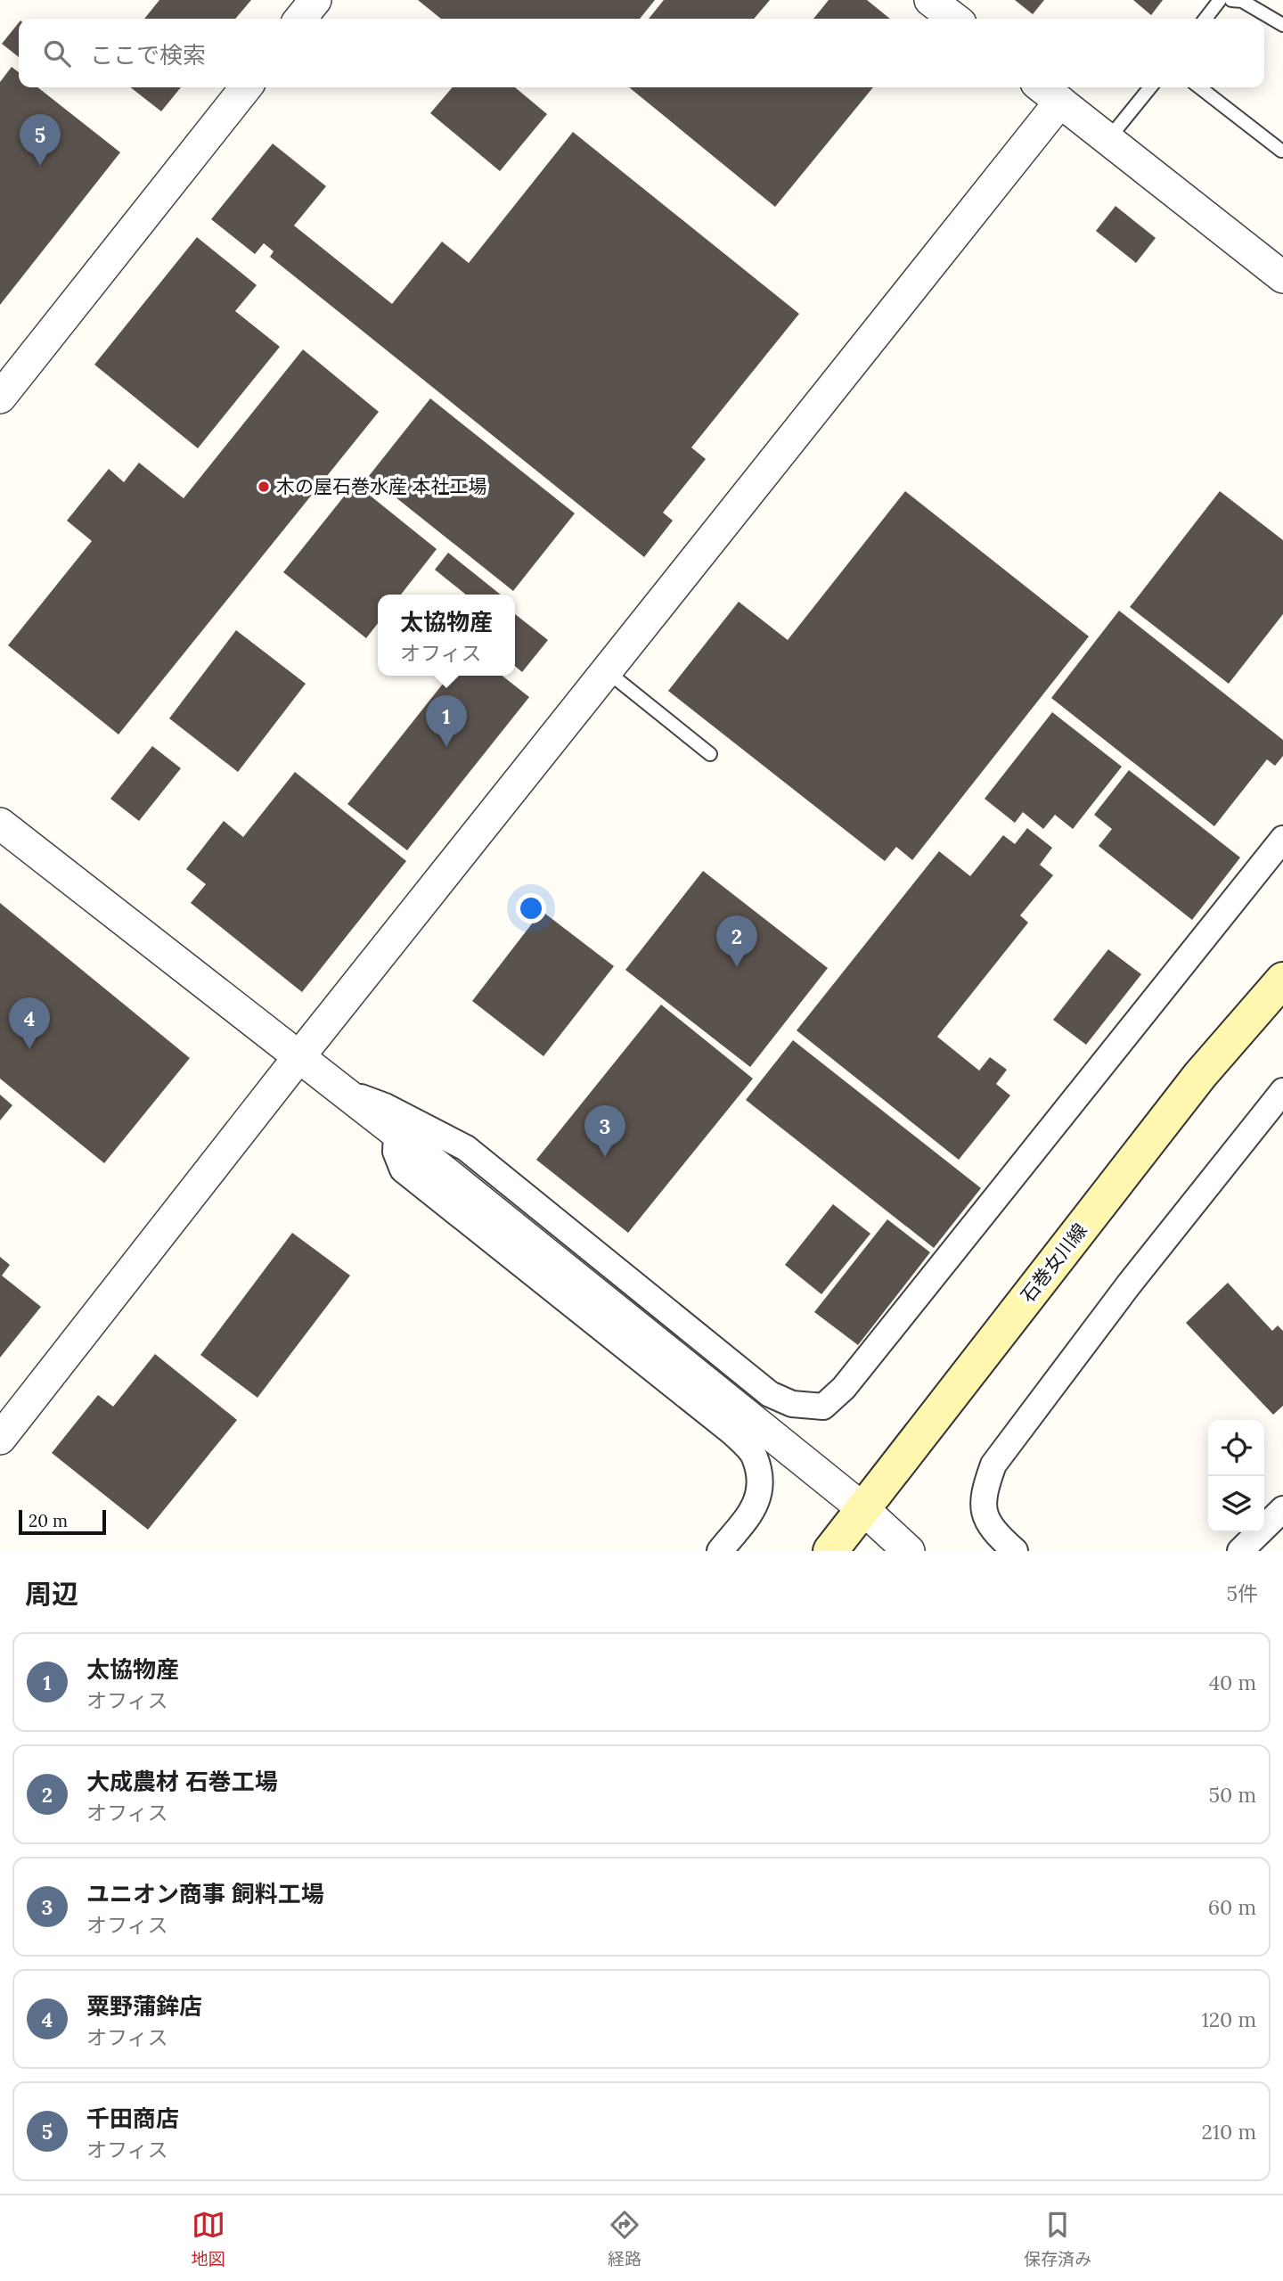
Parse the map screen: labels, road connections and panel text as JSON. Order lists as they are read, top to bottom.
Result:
{
  "streets": {
    "main road": ["石巻女川線"]
  },
  "places": ["木の屋石巻水産 本社工場"],
  "scale_bar": "20 m",
  "page": {
    "search": "ここで検索",
    "pins": [
      "5",
      "1",
      "2",
      "4",
      "3"
    ],
    "popup": ["太協物産", "オフィス"],
    "scale": "20 m",
    "heading": ["周辺", "5件"],
    "list": [
      {
        "mark": "1",
        "name": "太協物産",
        "note": "オフィス",
        "value": "40 m"
      },
      {
        "mark": "2",
        "name": "大成農材 石巻工場",
        "note": "オフィス",
        "value": "50 m"
      },
      {
        "mark": "3",
        "name": "ユニオン商事 飼料工場",
        "note": "オフィス",
        "value": "60 m"
      },
      {
        "mark": "4",
        "name": "粟野蒲鉾店",
        "note": "オフィス",
        "value": "120 m"
      },
      {
        "mark": "5",
        "name": "千田商店",
        "note": "オフィス",
        "value": "210 m"
      }
    ],
    "nav": ["地図", "経路", "保存済み"]
  }
}
